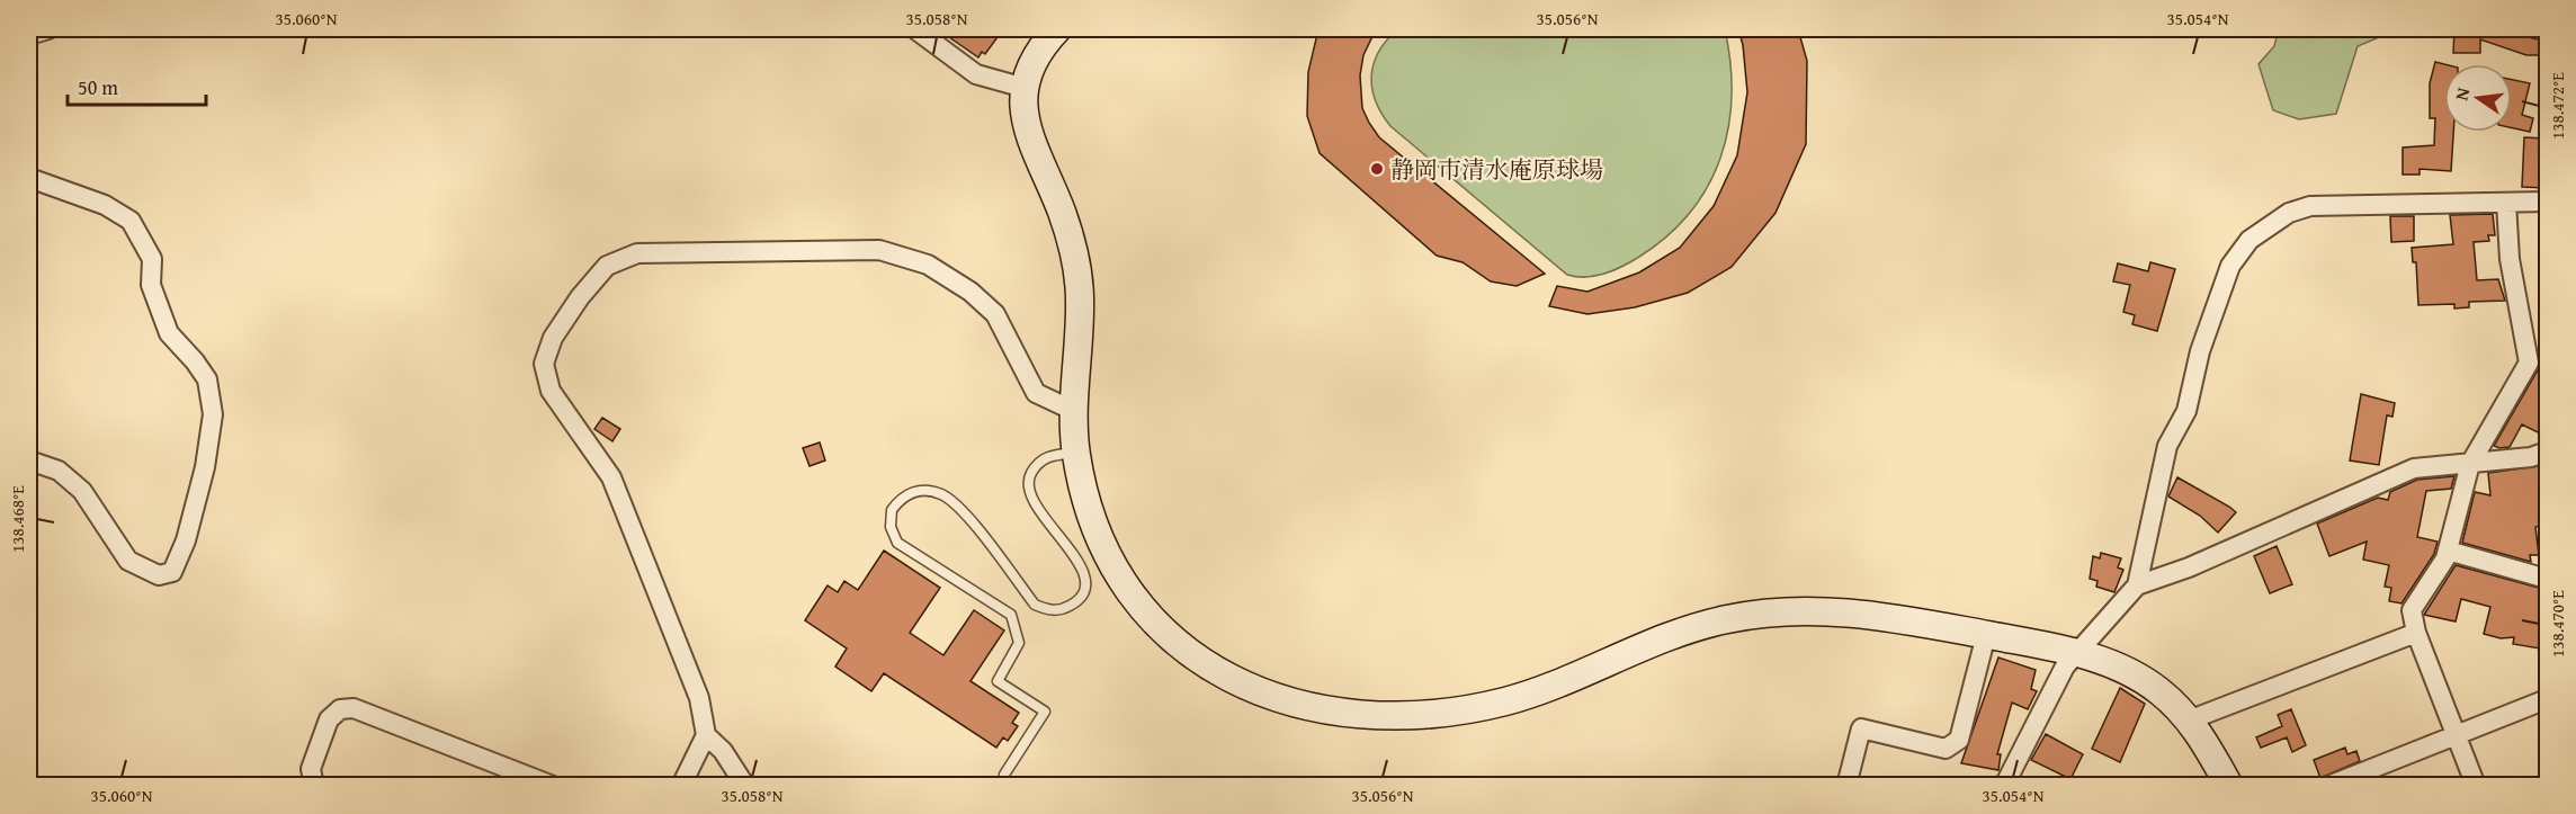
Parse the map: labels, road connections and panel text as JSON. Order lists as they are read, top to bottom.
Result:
{
  "places": ["静岡市清水庵原球場"],
  "scale_bar": "50 m",
  "north": "left",
  "coordinates": [
    "35.060°N",
    "35.058°N",
    "35.056°N",
    "35.054°N",
    "138.472°E",
    "138.468°E",
    "138.470°E"
  ]
}
